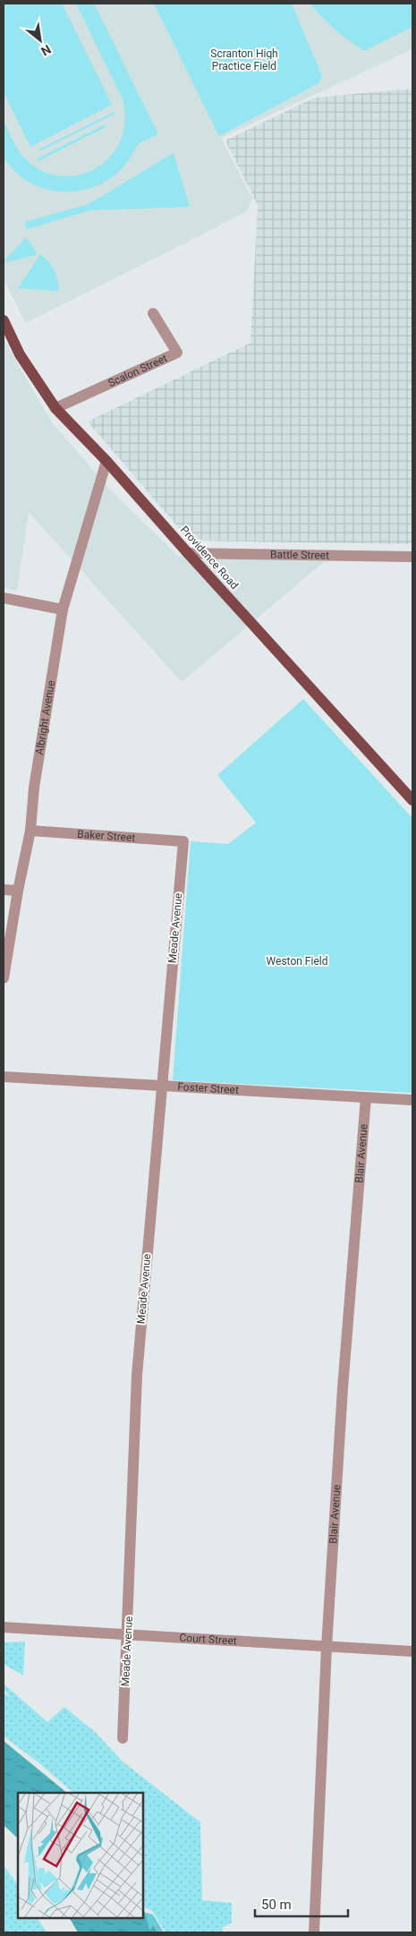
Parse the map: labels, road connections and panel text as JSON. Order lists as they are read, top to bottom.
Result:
{
  "streets": {
    "main road": ["Providence Road"],
    "street": [
      "Scalon Street",
      "Battle Street",
      "Albright Avenue",
      "Baker Street",
      "Meade Avenue",
      "Foster Street",
      "Blair Avenue",
      "Court Street"
    ]
  },
  "crossings": [
    ["Scalon Street", "Providence Road"],
    ["Battle Street", "Providence Road"],
    ["Providence Road", "Albright Avenue"],
    ["Albright Avenue", "Baker Street"],
    ["Baker Street", "Meade Avenue"],
    ["Meade Avenue", "Foster Street"],
    ["Meade Avenue", "Court Street"],
    ["Foster Street", "Blair Avenue"],
    ["Blair Avenue", "Court Street"]
  ],
  "parks": ["Scranton High Practice Field", "Weston Field"],
  "scale_bar": "50 m",
  "north": "bottom right"
}
